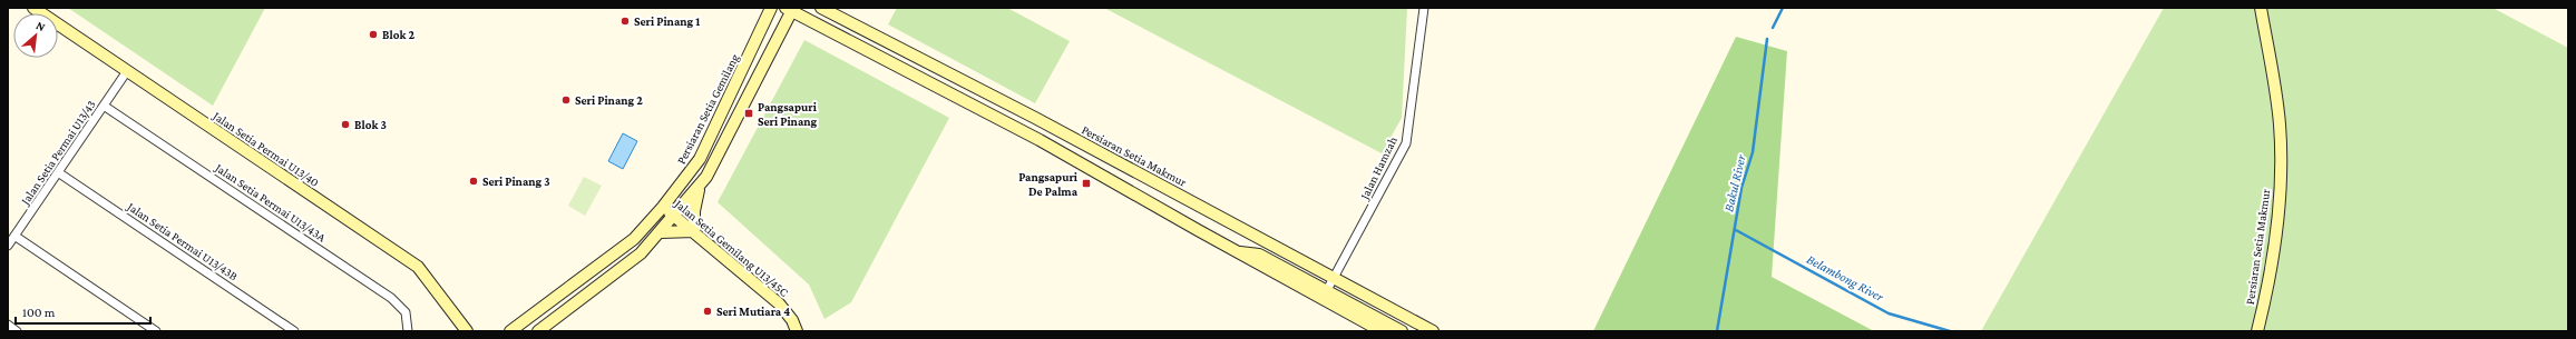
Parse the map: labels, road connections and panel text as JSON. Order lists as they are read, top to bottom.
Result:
{
  "streets": {
    "street": [
      "Persiaran Setia Gemilang",
      "Jalan Setia Permai U13/40",
      "Jalan Setia Permai U13/43",
      "Persiaran Setia Makmur",
      "Jalan Hamzah",
      "Jalan Setia Permai U13/43A",
      "Jalan Setia Permai U13/43B",
      "Jalan Setia Gemilang U13/45C"
    ]
  },
  "crossings": [
    ["Persiaran Setia Gemilang", "Jalan Setia Gemilang U13/45C"],
    ["Jalan Setia Permai U13/40", "Jalan Setia Permai U13/43"],
    ["Jalan Setia Permai U13/43", "Jalan Setia Permai U13/43A"],
    ["Jalan Setia Permai U13/43", "Jalan Setia Permai U13/43B"],
    ["Persiaran Setia Makmur", "Jalan Hamzah"]
  ],
  "water": ["Bakul River", "Belambong River"],
  "places": {
    "other": [
      "Seri Pinang 1",
      "Blok 2",
      "Seri Pinang 2",
      "Blok 3",
      "Seri Pinang 3",
      "Seri Mutiara 4"
    ],
    "transit": ["Pangsapuri Seri Pinang", "Pangsapuri De Palma"]
  },
  "scale_bar": "100 m",
  "north": "top right"
}
